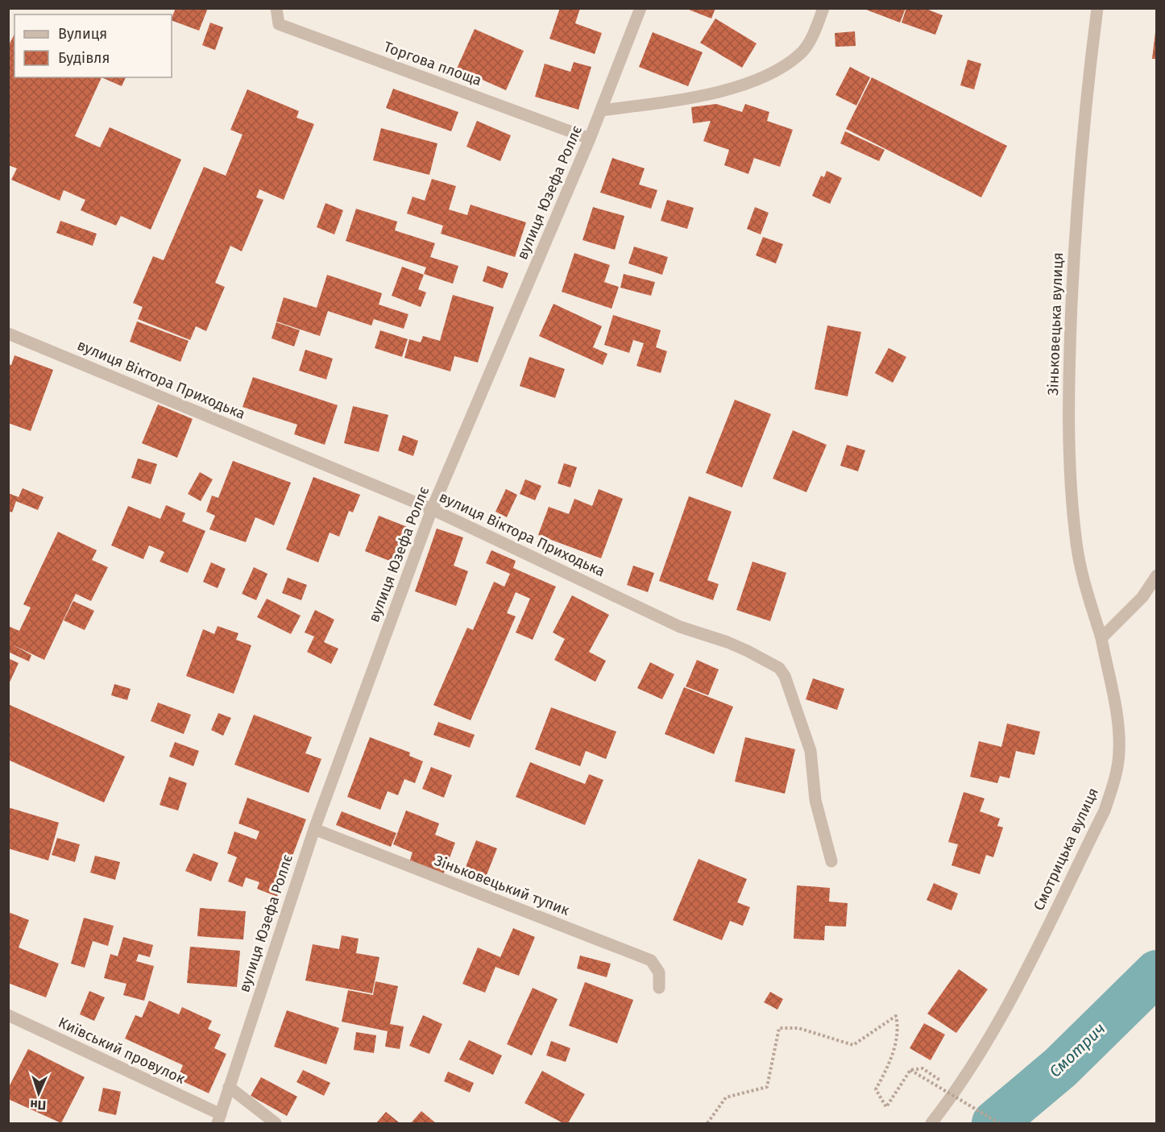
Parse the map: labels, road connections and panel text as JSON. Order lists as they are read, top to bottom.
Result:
{
  "streets": {
    "street": [
      "Торгова площа",
      "вулиця Юзефа Роллє",
      "Зіньковецька вулиця",
      "вулиця Віктора Приходька",
      "Смотрицька вулиця",
      "Зіньковецький тупик",
      "Київський провулок"
    ]
  },
  "crossings": [
    ["Торгова площа", "вулиця Юзефа Роллє"],
    ["вулиця Юзефа Роллє", "вулиця Віктора Приходька"],
    ["вулиця Юзефа Роллє", "Зіньковецький тупик"],
    ["вулиця Юзефа Роллє", "Київський провулок"],
    ["Зіньковецька вулиця", "Смотрицька вулиця"]
  ],
  "water": ["Смотрич"],
  "legend": ["Вулиця", "Будівля"],
  "north": "bottom"
}
